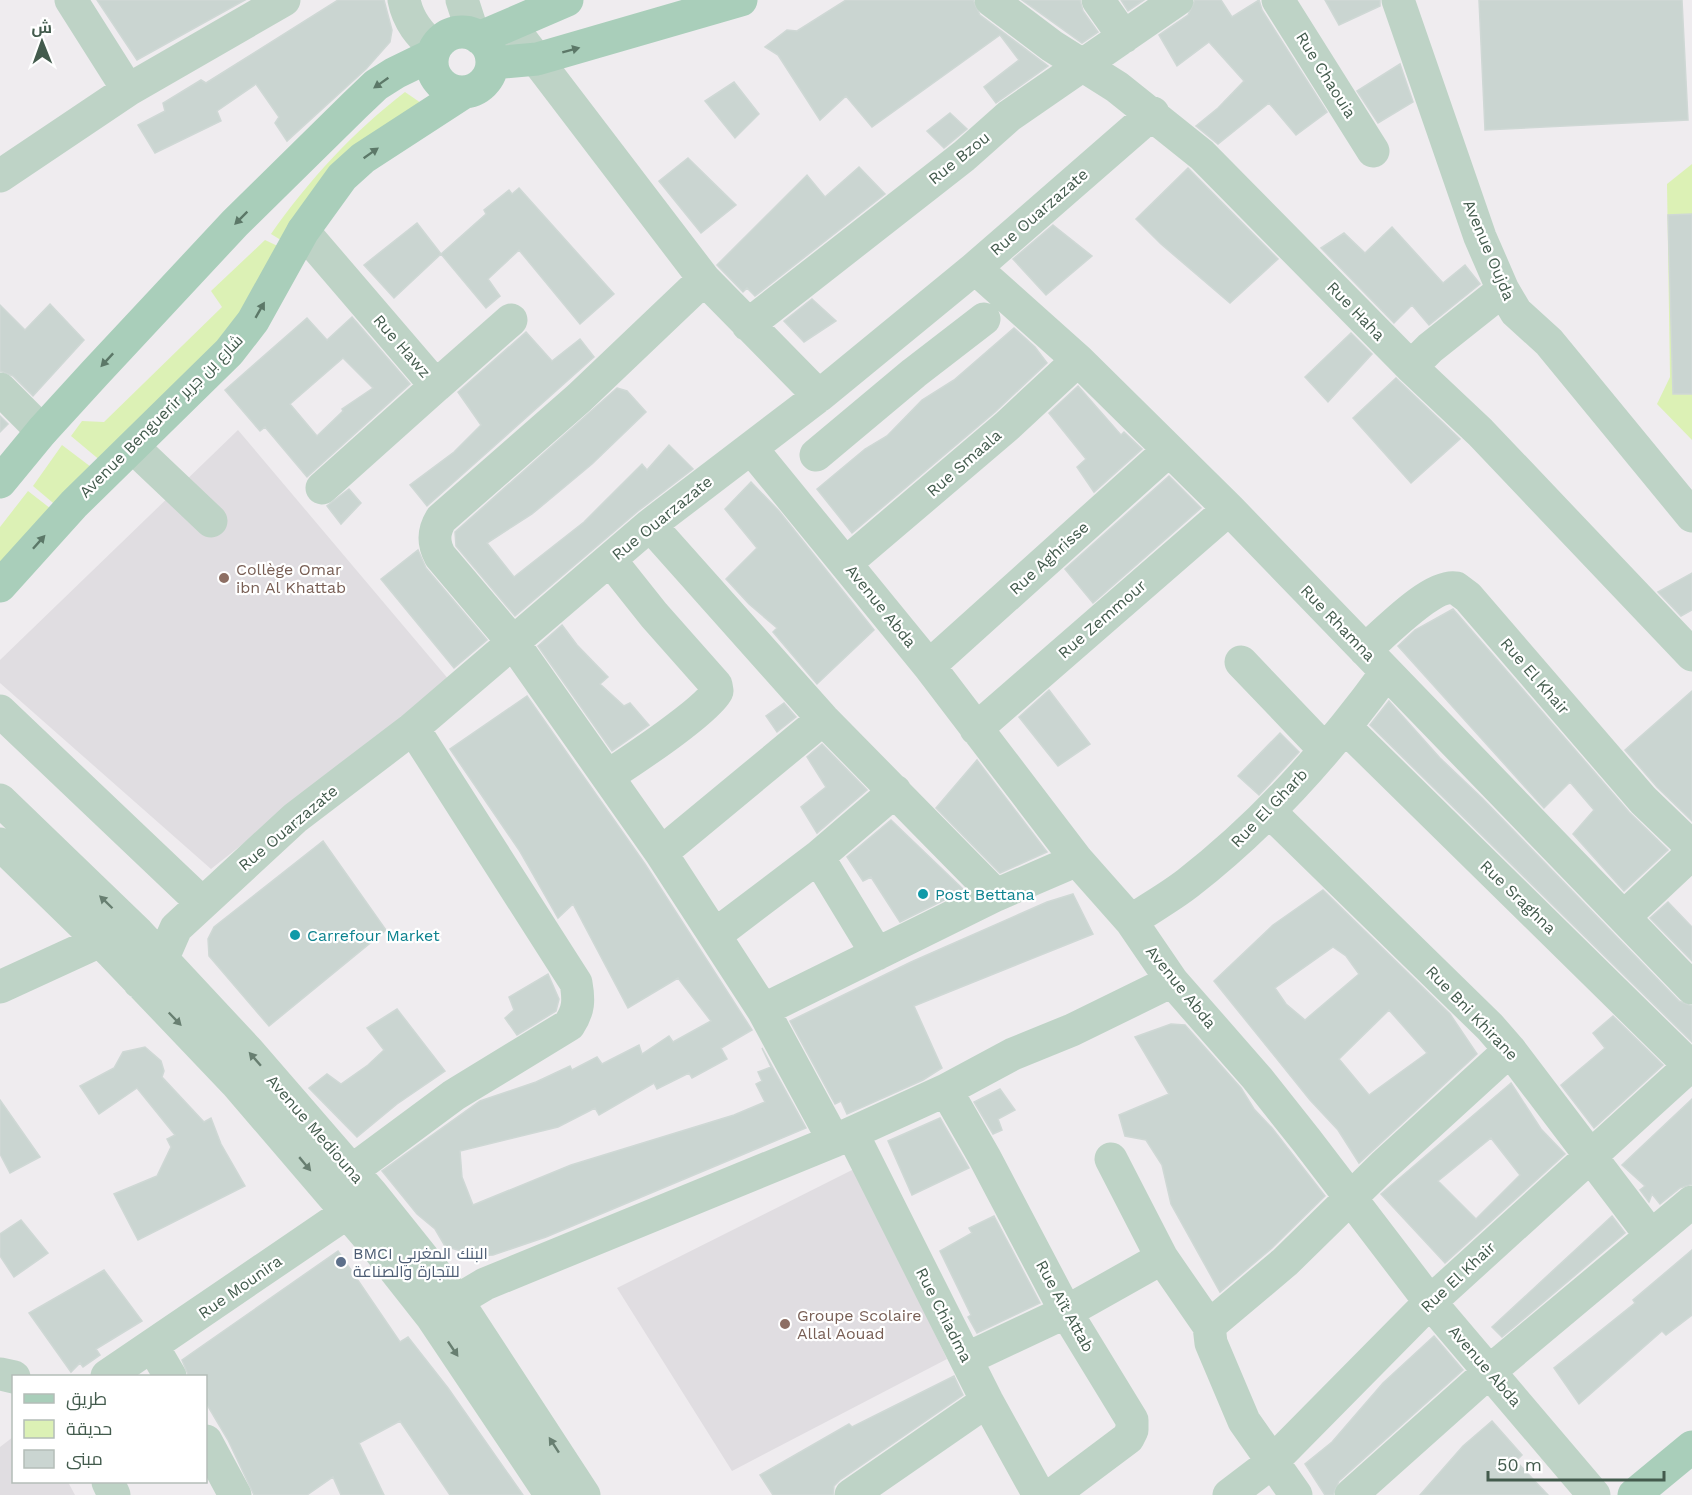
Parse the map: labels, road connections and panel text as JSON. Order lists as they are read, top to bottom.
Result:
{
  "streets": {
    "main road": ["Avenue Benguerir شارع بن جرير"],
    "street": [
      "Rue Chaouia",
      "Rue Bzou",
      "Rue Ouarzazate",
      "Avenue Oujda",
      "Rue Haha",
      "Rue Hawz",
      "Rue Smaala",
      "Rue Aghrisse",
      "Avenue Abda",
      "Rue Zemmour",
      "Rue Rhamna",
      "Rue El Khair",
      "Rue El Gharb",
      "Rue Sraghna",
      "Rue Bni Khirane",
      "Avenue Mediouna",
      "Rue Mounira",
      "Rue Aït Attab",
      "Rue Chiadma"
    ]
  },
  "crossings": [
    ["Rue Bzou", "Rue Haha"],
    ["Rue Ouarzazate", "Rue Haha"],
    ["Rue Ouarzazate", "Avenue Abda"],
    ["Rue Ouarzazate", "Rue Rhamna"],
    ["Rue Ouarzazate", "Avenue Mediouna"],
    ["Rue Ouarzazate", "Rue Mounira"],
    ["Rue Ouarzazate", "Rue Chiadma"],
    ["Rue Hawz", "Avenue Benguerir شارع بن جرير"],
    ["Rue Smaala", "Avenue Abda"],
    ["Rue Smaala", "Rue Rhamna"],
    ["Rue Aghrisse", "Avenue Abda"],
    ["Rue Aghrisse", "Rue Rhamna"],
    ["Avenue Abda", "Rue Zemmour"],
    ["Avenue Abda", "Rue El Khair"],
    ["Avenue Abda", "Rue El Gharb"],
    ["Rue Zemmour", "Rue Rhamna"],
    ["Rue Rhamna", "Rue El Khair"],
    ["Rue Rhamna", "Rue El Gharb"],
    ["Rue El Khair", "Rue El Gharb"],
    ["Rue El Khair", "Rue Sraghna"],
    ["Rue El Khair", "Rue Bni Khirane"],
    ["Rue El Gharb", "Rue Sraghna"],
    ["Rue El Gharb", "Rue Bni Khirane"],
    ["Avenue Mediouna", "Rue Mounira"]
  ],
  "places": [
    "Collège Omar ibn Al Khattab",
    "Post Bettana",
    "Carrefour Market",
    "BMCI البنك المغربي للتجارة والصناعة",
    "Groupe Scolaire Allal Aouad"
  ],
  "legend": ["طريق", "حديقة", "مبنى"],
  "scale_bar": "50 m",
  "north": "top"
}
